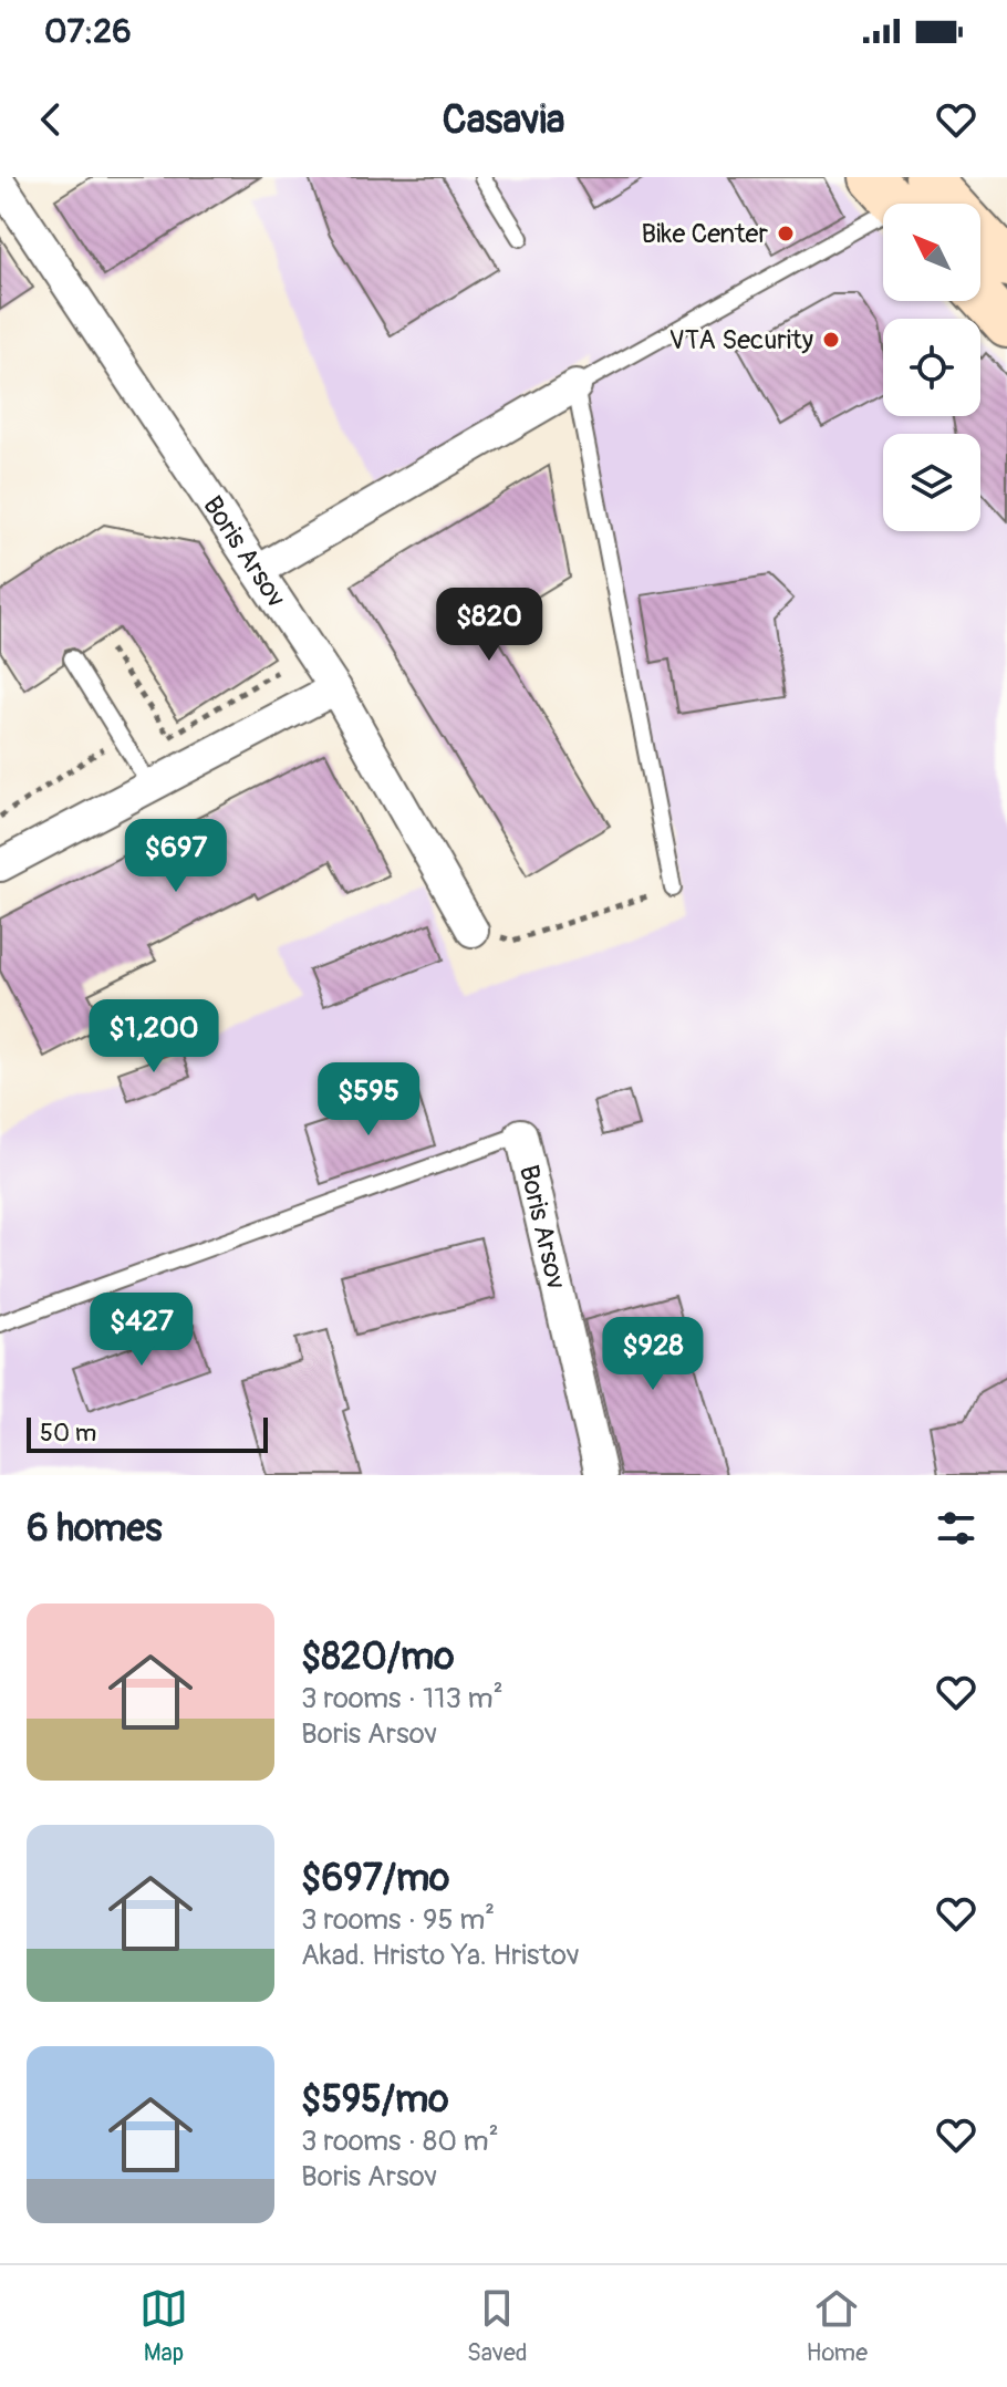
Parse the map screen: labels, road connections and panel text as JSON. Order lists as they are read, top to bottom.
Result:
{
  "streets": {
    "street": ["Boris Arsov"]
  },
  "places": ["Bike Center", "VTA Security"],
  "scale_bar": "50 m",
  "north": "top left",
  "page": {
    "status": "07:26",
    "header": "Casavia",
    "price": [
      "$820",
      "$697",
      "$1,200",
      "$595",
      "$427",
      "$928"
    ],
    "scale": "50 m",
    "heading": "6 homes",
    "list": [
      {
        "name": "$820/mo",
        "note": "3 rooms · 113 m² · Boris Arsov"
      },
      {
        "name": "$697/mo",
        "note": "3 rooms · 95 m² · Akad. Hristo Ya. Hristov"
      },
      {
        "name": "$595/mo",
        "note": "3 rooms · 80 m² · Boris Arsov"
      }
    ],
    "tabs": ["Map", "Saved", "Home"]
  }
}
